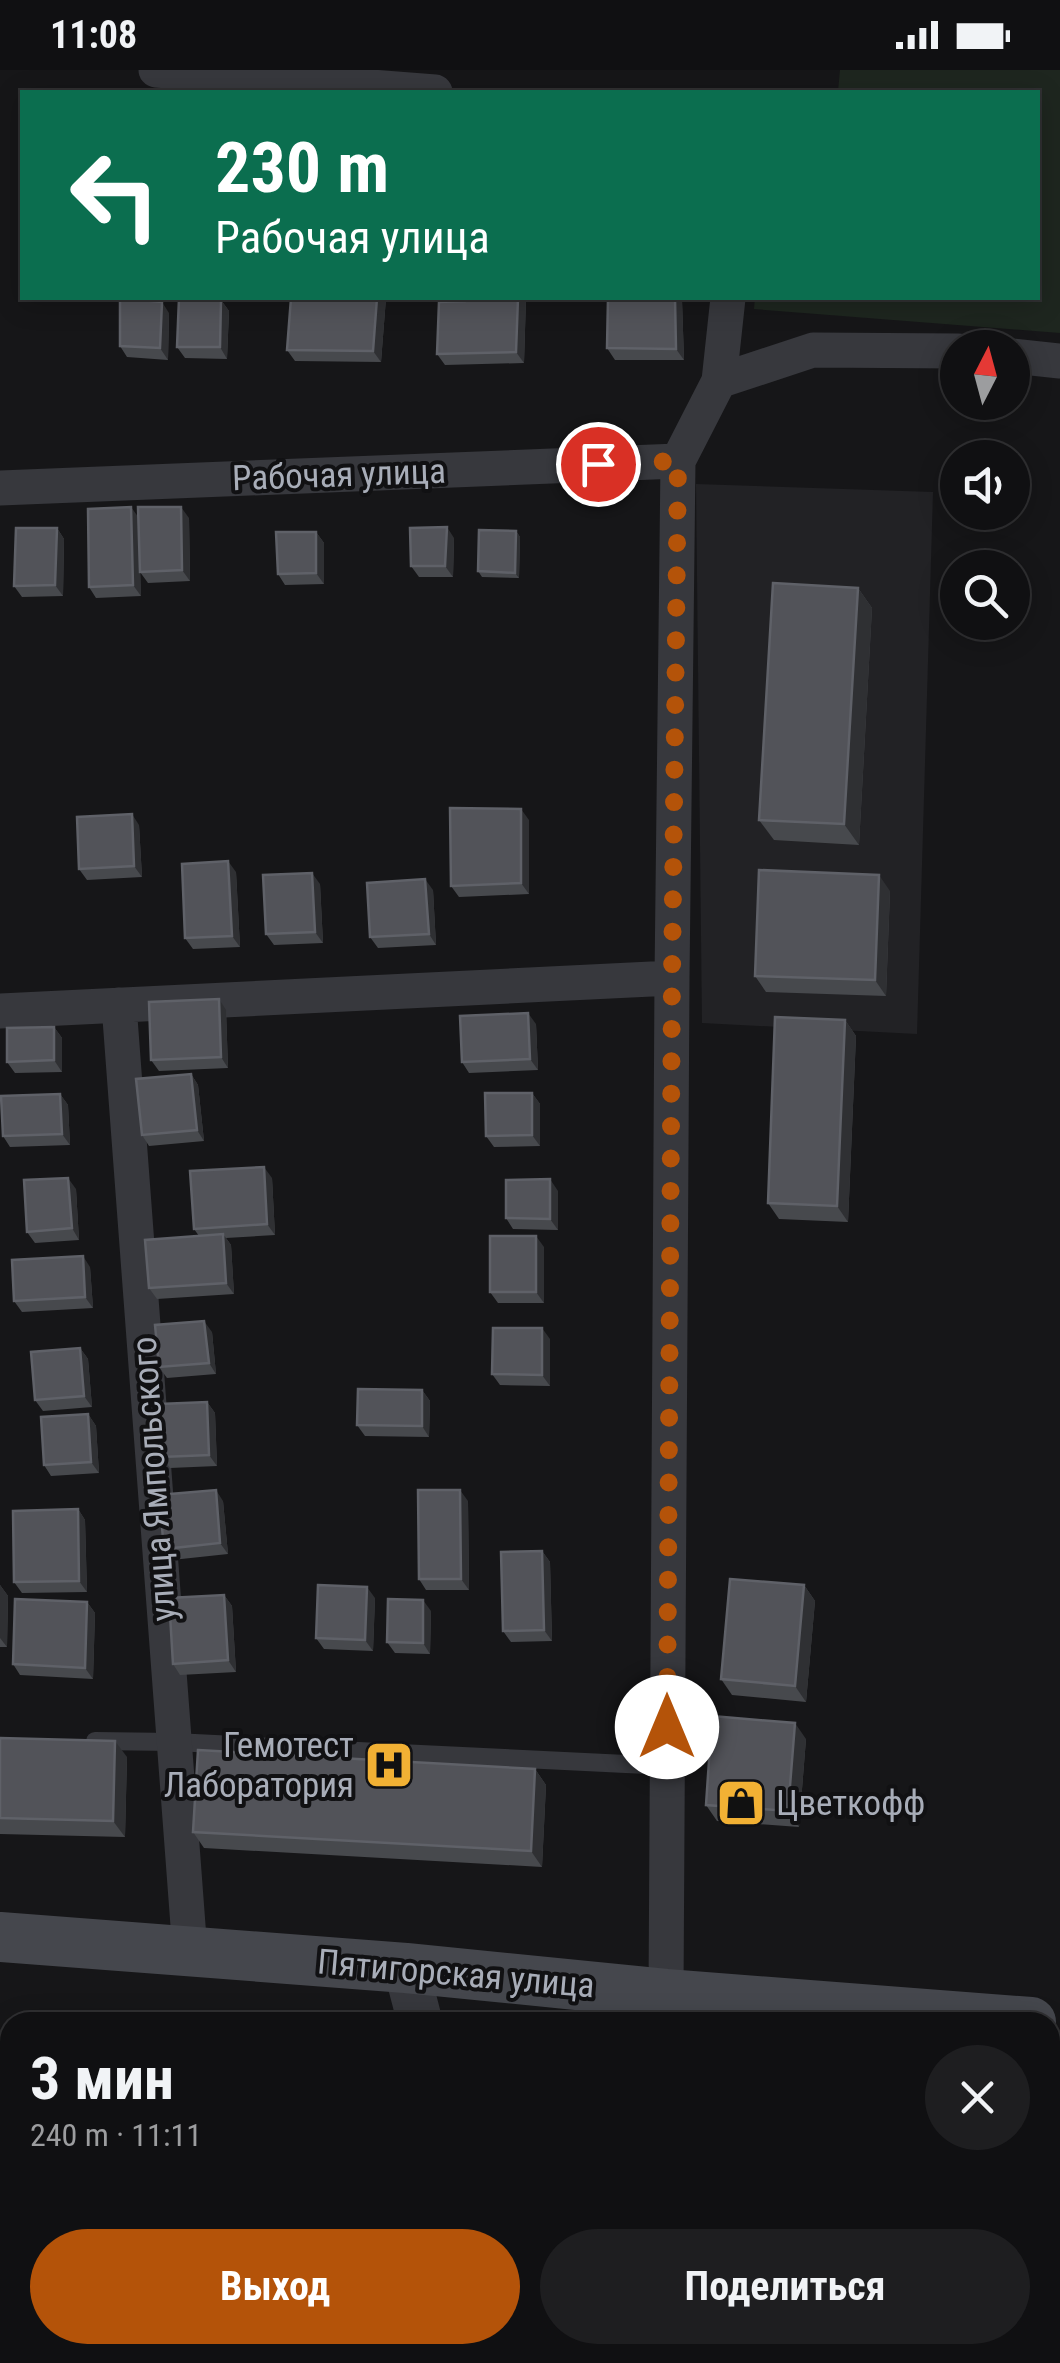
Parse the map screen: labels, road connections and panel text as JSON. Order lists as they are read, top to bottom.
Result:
{
  "streets": {
    "main road": ["Пятигорская улица"],
    "street": ["Рабочая улица", "улица Ямпольского"]
  },
  "crossings": [
    ["улица Ямпольского", "Пятигорская улица"]
  ],
  "places": {
    "hospital": ["Гемотест Лаборатория"],
    "shop": ["Цветкофф"]
  },
  "north": "top",
  "page": {
    "status": "11:08",
    "turn": ["230 m", "Рабочая улица"],
    "heading": ["3 мин", "240 m · 11:11"],
    "buttons": ["Выход", "Поделиться"]
  }
}
